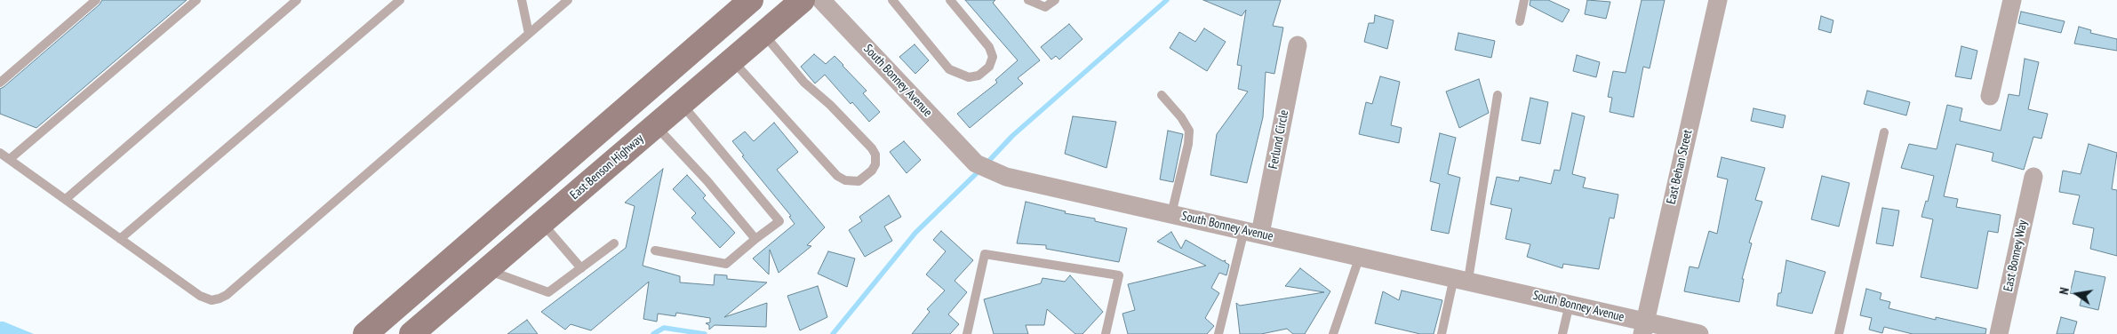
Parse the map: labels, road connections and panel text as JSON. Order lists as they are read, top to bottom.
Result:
{
  "streets": {
    "main road": ["East Benson Highway"],
    "street": [
      "South Bonney Avenue",
      "Ferlund Circle",
      "East Behan Street",
      "East Bonney Way"
    ]
  },
  "crossings": [
    ["South Bonney Avenue", "Ferlund Circle"],
    ["South Bonney Avenue", "East Behan Street"]
  ],
  "north": "left"
}
